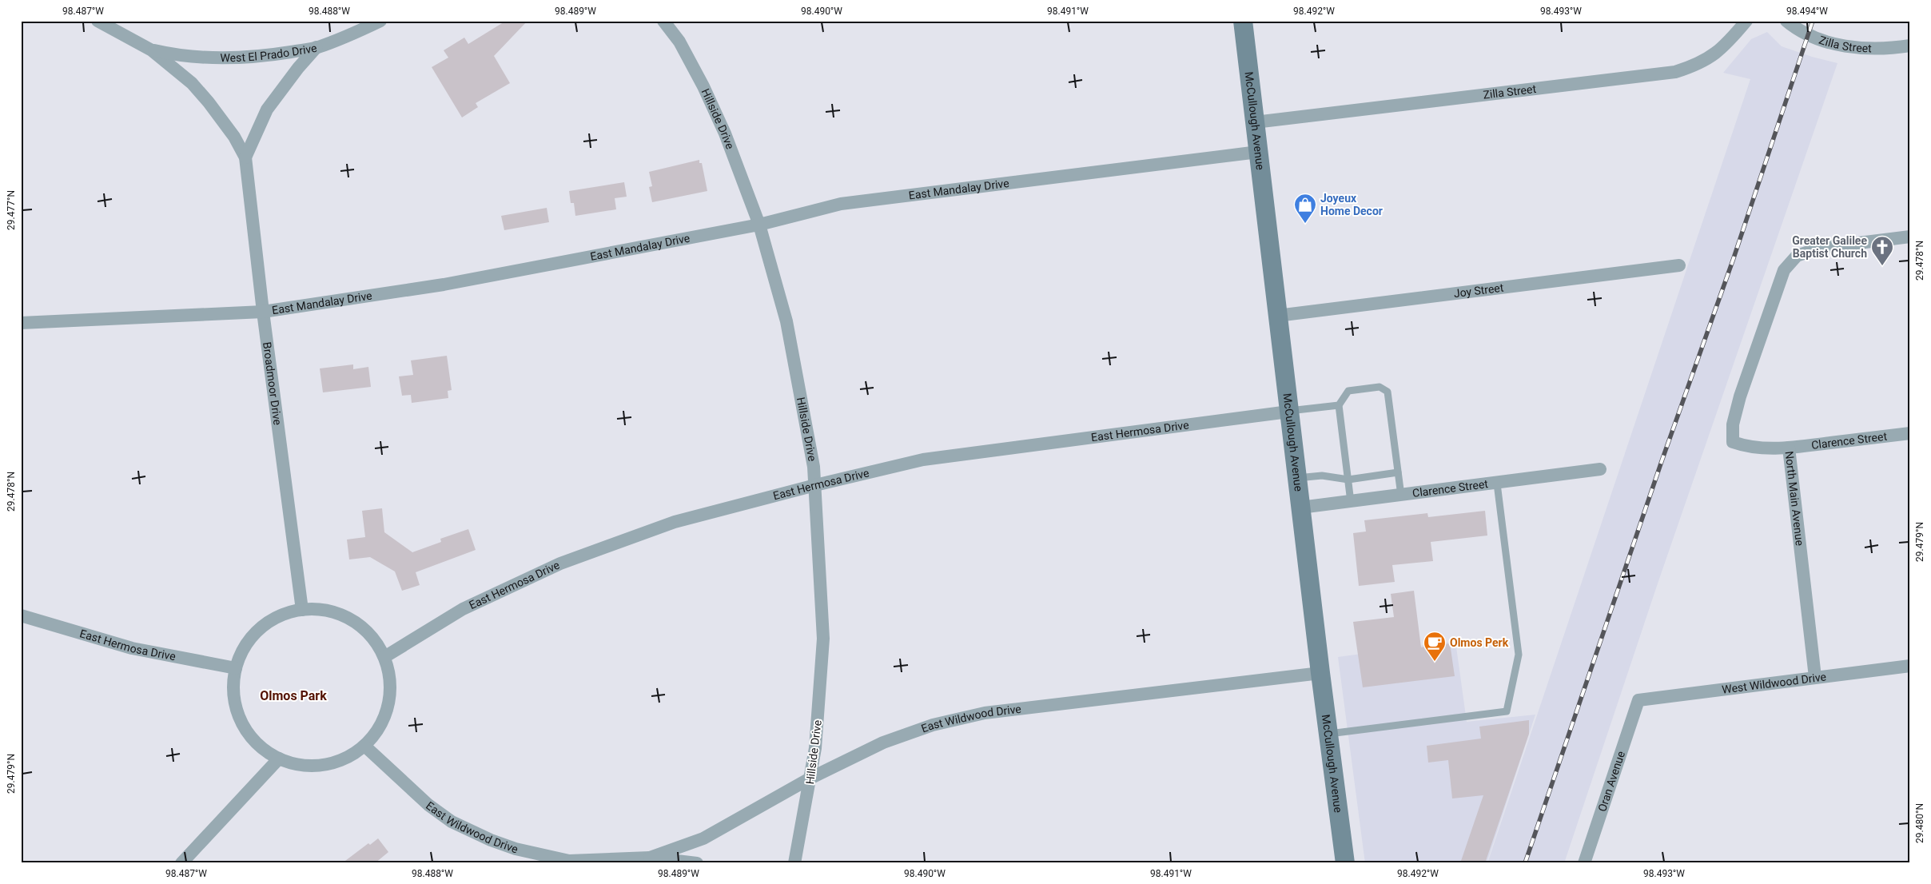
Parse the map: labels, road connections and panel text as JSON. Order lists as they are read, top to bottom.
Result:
{
  "streets": {
    "main road": ["McCullough Avenue"],
    "street": [
      "Zilla Street",
      "West El Prado Drive",
      "Hillside Drive",
      "East Mandalay Drive",
      "Joy Street",
      "Broadmoor Drive",
      "East Hermosa Drive",
      "Clarence Street",
      "North Main Avenue",
      "West Wildwood Drive",
      "East Wildwood Drive",
      "Oran Avenue"
    ]
  },
  "crossings": [
    ["Zilla Street", "McCullough Avenue"],
    ["West El Prado Drive", "Broadmoor Drive"],
    ["Hillside Drive", "East Mandalay Drive"],
    ["Hillside Drive", "East Hermosa Drive"],
    ["Hillside Drive", "East Wildwood Drive"],
    ["McCullough Avenue", "East Mandalay Drive"],
    ["McCullough Avenue", "Joy Street"],
    ["McCullough Avenue", "East Hermosa Drive"],
    ["McCullough Avenue", "Clarence Street"],
    ["McCullough Avenue", "East Wildwood Drive"],
    ["East Mandalay Drive", "Broadmoor Drive"],
    ["Clarence Street", "North Main Avenue"],
    ["North Main Avenue", "West Wildwood Drive"],
    ["West Wildwood Drive", "Oran Avenue"]
  ],
  "districts": ["Olmos Park"],
  "places": {
    "shop": ["Joyeux Home Decor"],
    "church": ["Greater Galilee Baptist Church"],
    "cafe": ["Olmos Perk"]
  },
  "coordinates": [
    "98.487°W",
    "98.488°W",
    "98.489°W",
    "98.490°W",
    "98.491°W",
    "98.492°W",
    "98.493°W",
    "98.494°W",
    "29.477°N",
    "29.478°N",
    "29.479°N",
    "29.480°N"
  ]
}
